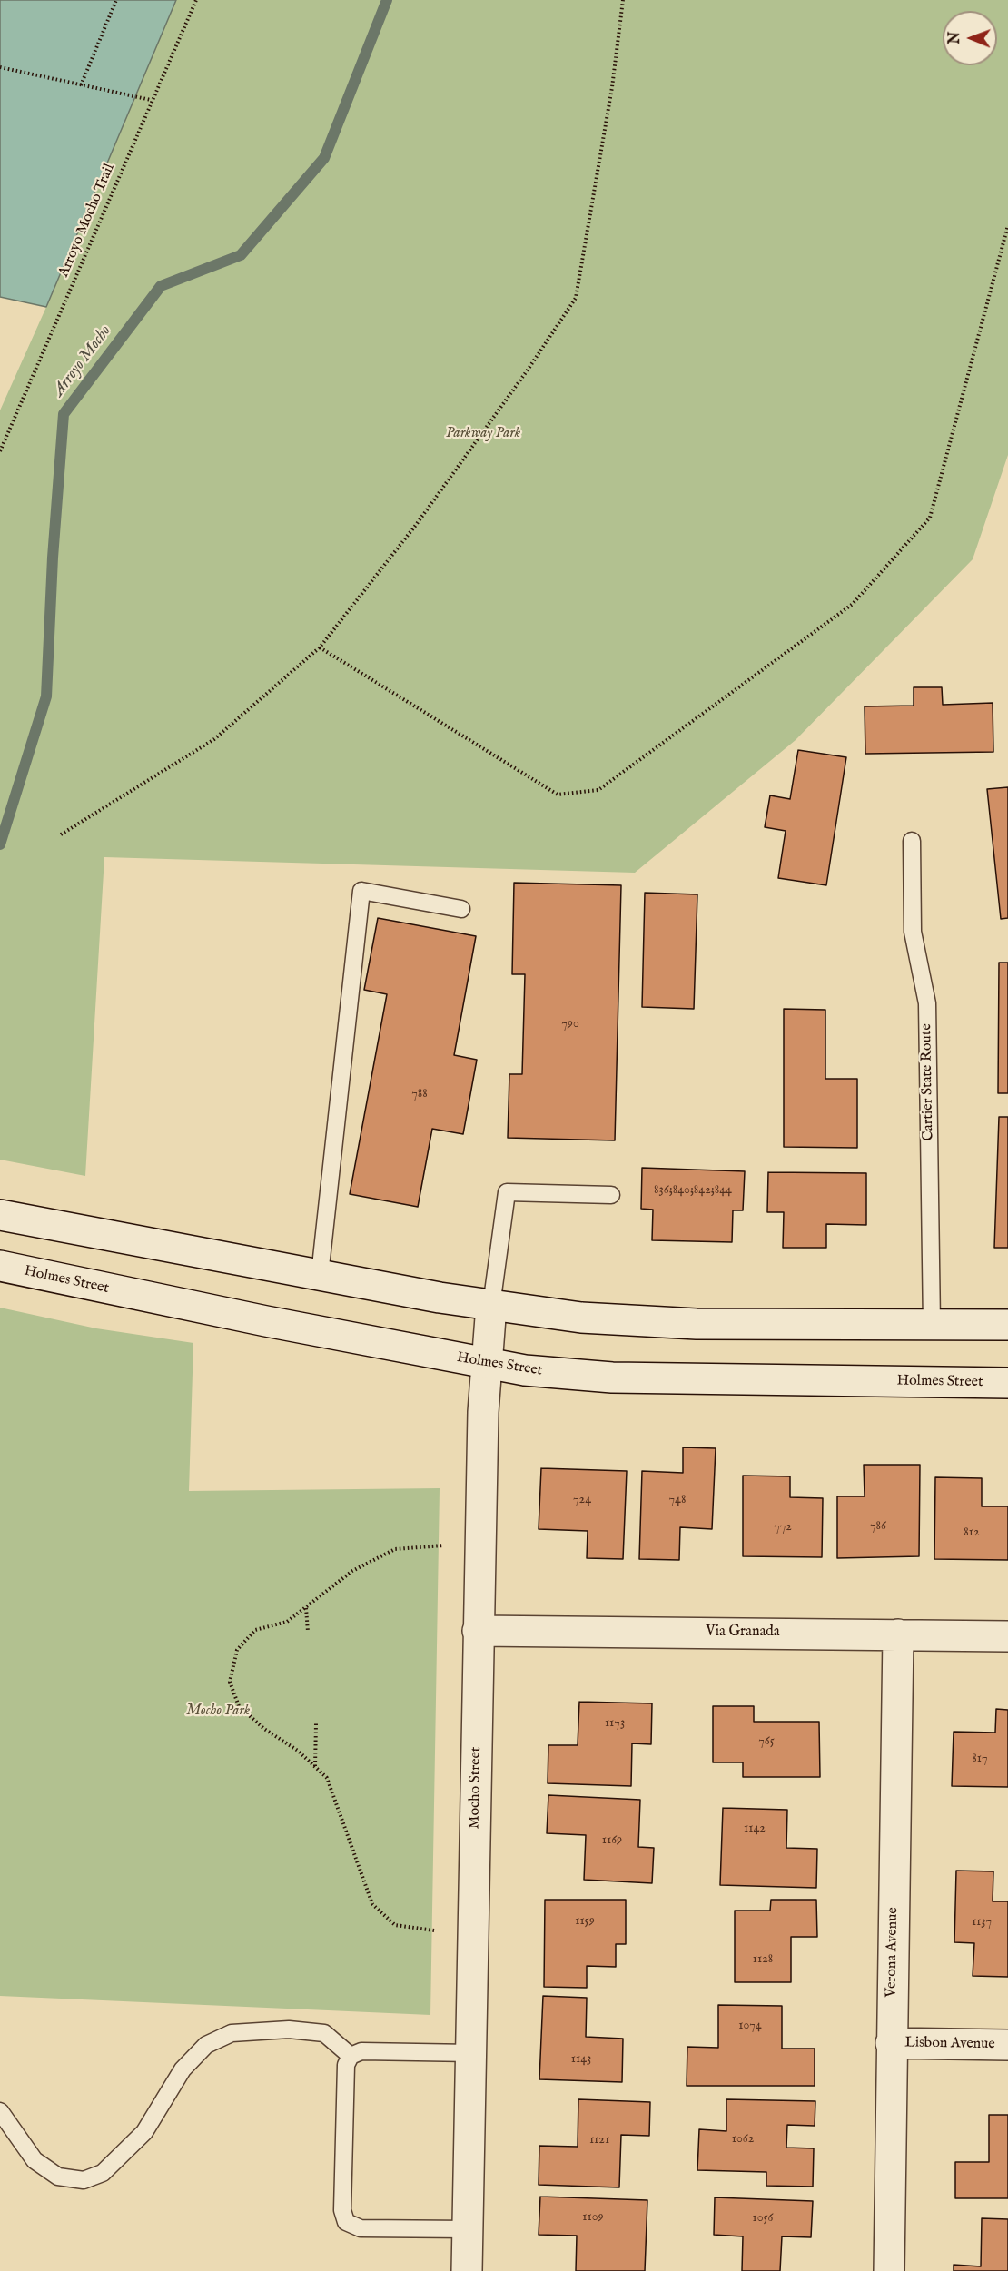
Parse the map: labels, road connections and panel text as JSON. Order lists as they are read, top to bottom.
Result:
{
  "streets": {
    "street": [
      "Holmes Street",
      "Via Granada",
      "Mocho Street",
      "Verona Avenue",
      "Lisbon Avenue"
    ],
    "lane": ["Cartier State Route"],
    "path": ["Arroyo Mocho Trail"]
  },
  "crossings": [
    ["Holmes Street", "Mocho Street"],
    ["Via Granada", "Mocho Street"],
    ["Via Granada", "Verona Avenue"],
    ["Verona Avenue", "Lisbon Avenue"]
  ],
  "water": ["Arroyo Mocho"],
  "parks": ["Parkway Park", "Mocho Park"],
  "house_numbers": [
    "790",
    "788",
    "836;840;842;844",
    "724",
    "748",
    "786",
    "772",
    "812",
    "1173",
    "765",
    "817",
    "1142",
    "1169",
    "1159",
    "1137",
    "1128",
    "1074",
    "1143",
    "1062",
    "1121",
    "1109",
    "1056"
  ],
  "north": "left"
}
